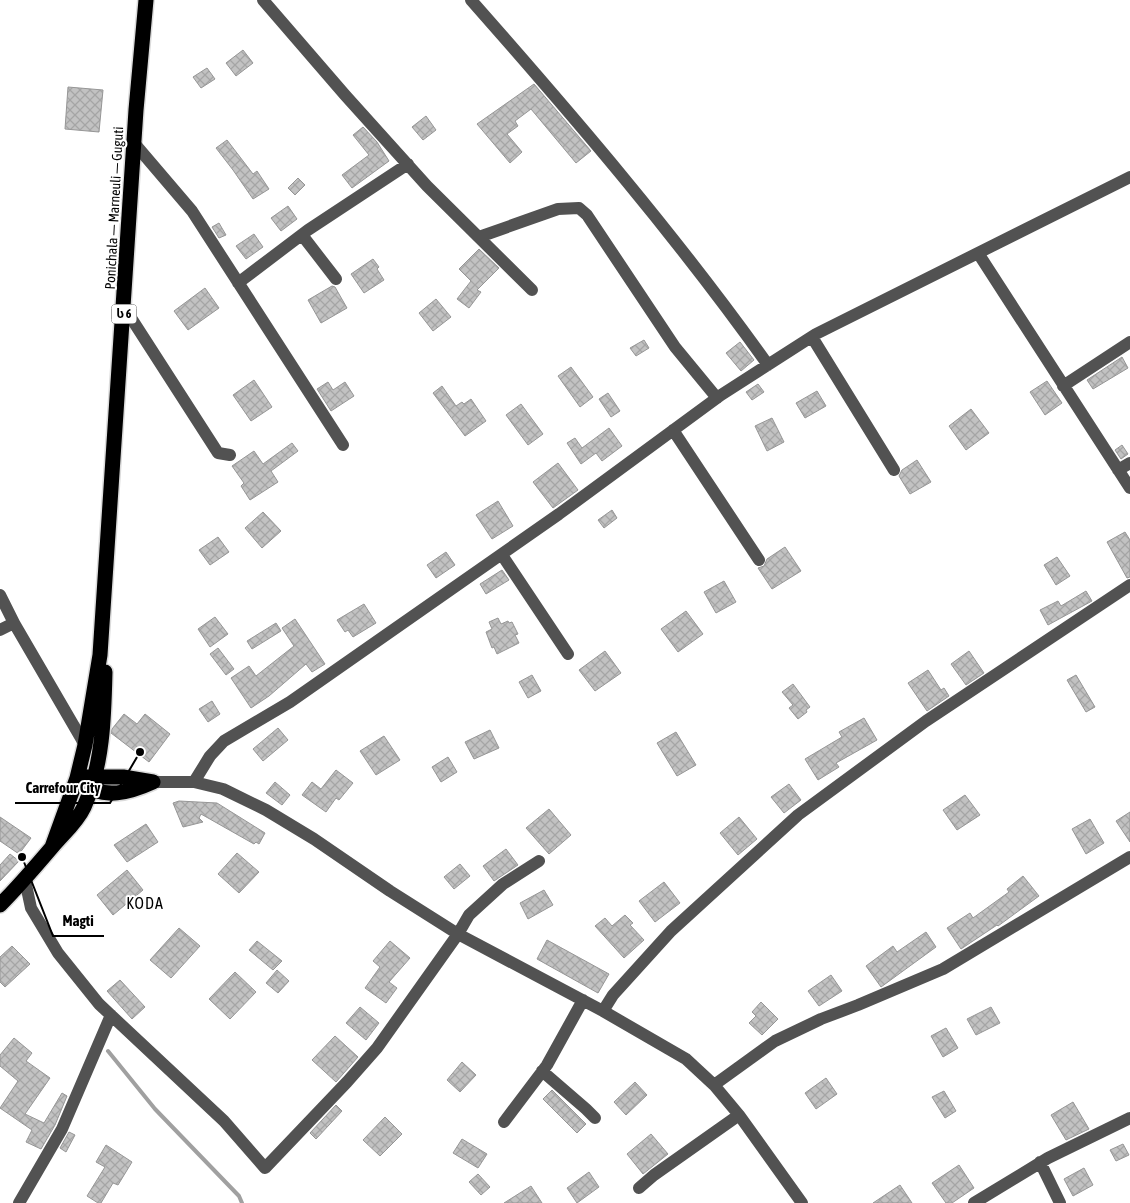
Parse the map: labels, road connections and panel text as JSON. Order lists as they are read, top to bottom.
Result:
{
  "streets": {
    "highway": ["Ponichala — Marneuli — Guguti", "ს 6"]
  },
  "districts": ["KODA"],
  "places": ["Carrefour City", "Magti"]
}
